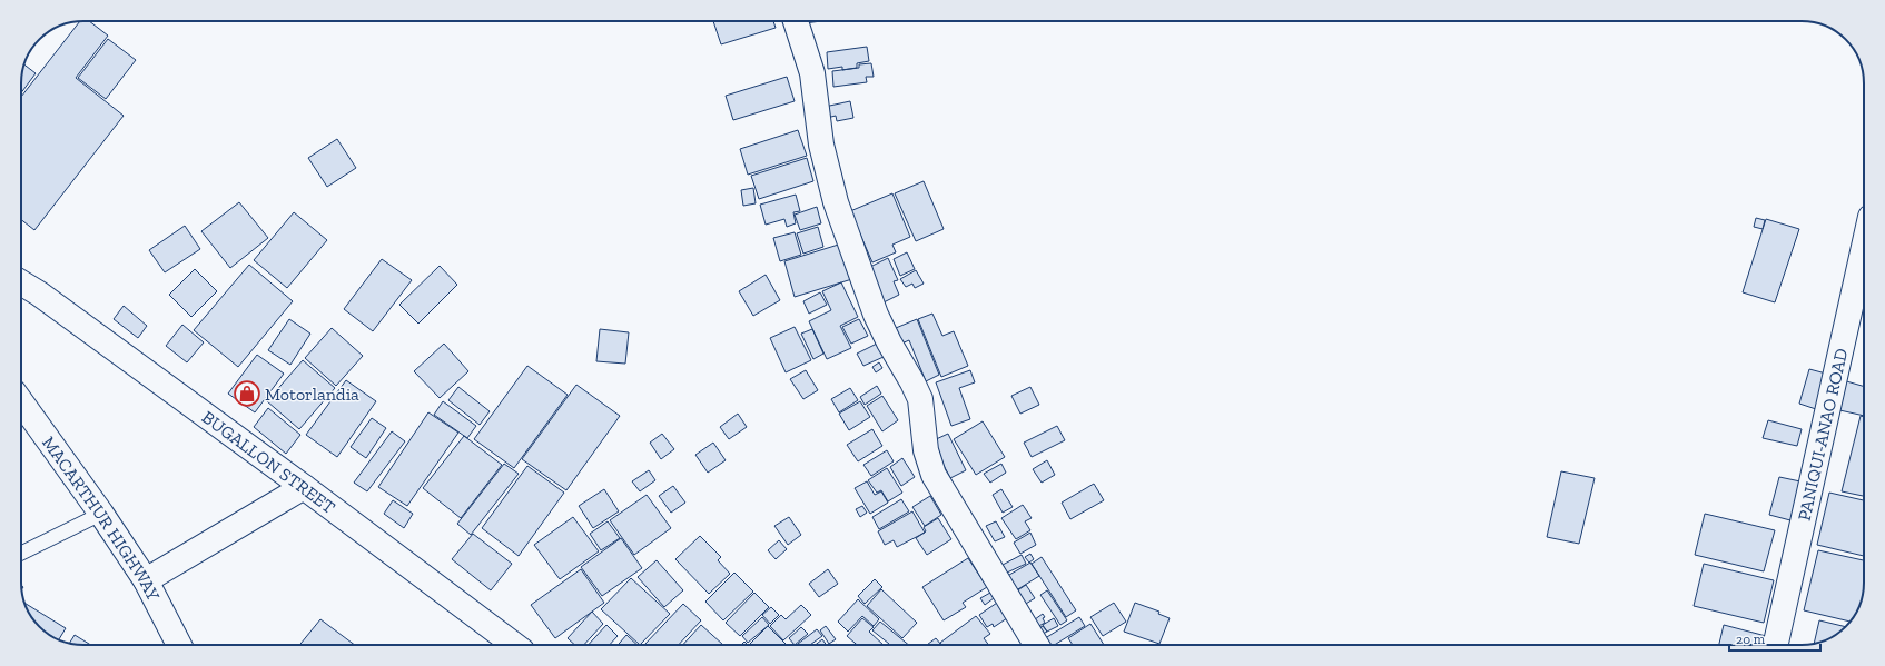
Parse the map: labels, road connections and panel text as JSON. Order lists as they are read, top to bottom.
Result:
{
  "streets": {
    "main road": ["PANIQUI-ANAO ROAD", "BUGALLON STREET", "MACARTHUR HIGHWAY"]
  },
  "places": {
    "shop": ["Motorlandia"]
  },
  "scale_bar": "20 m"
}
